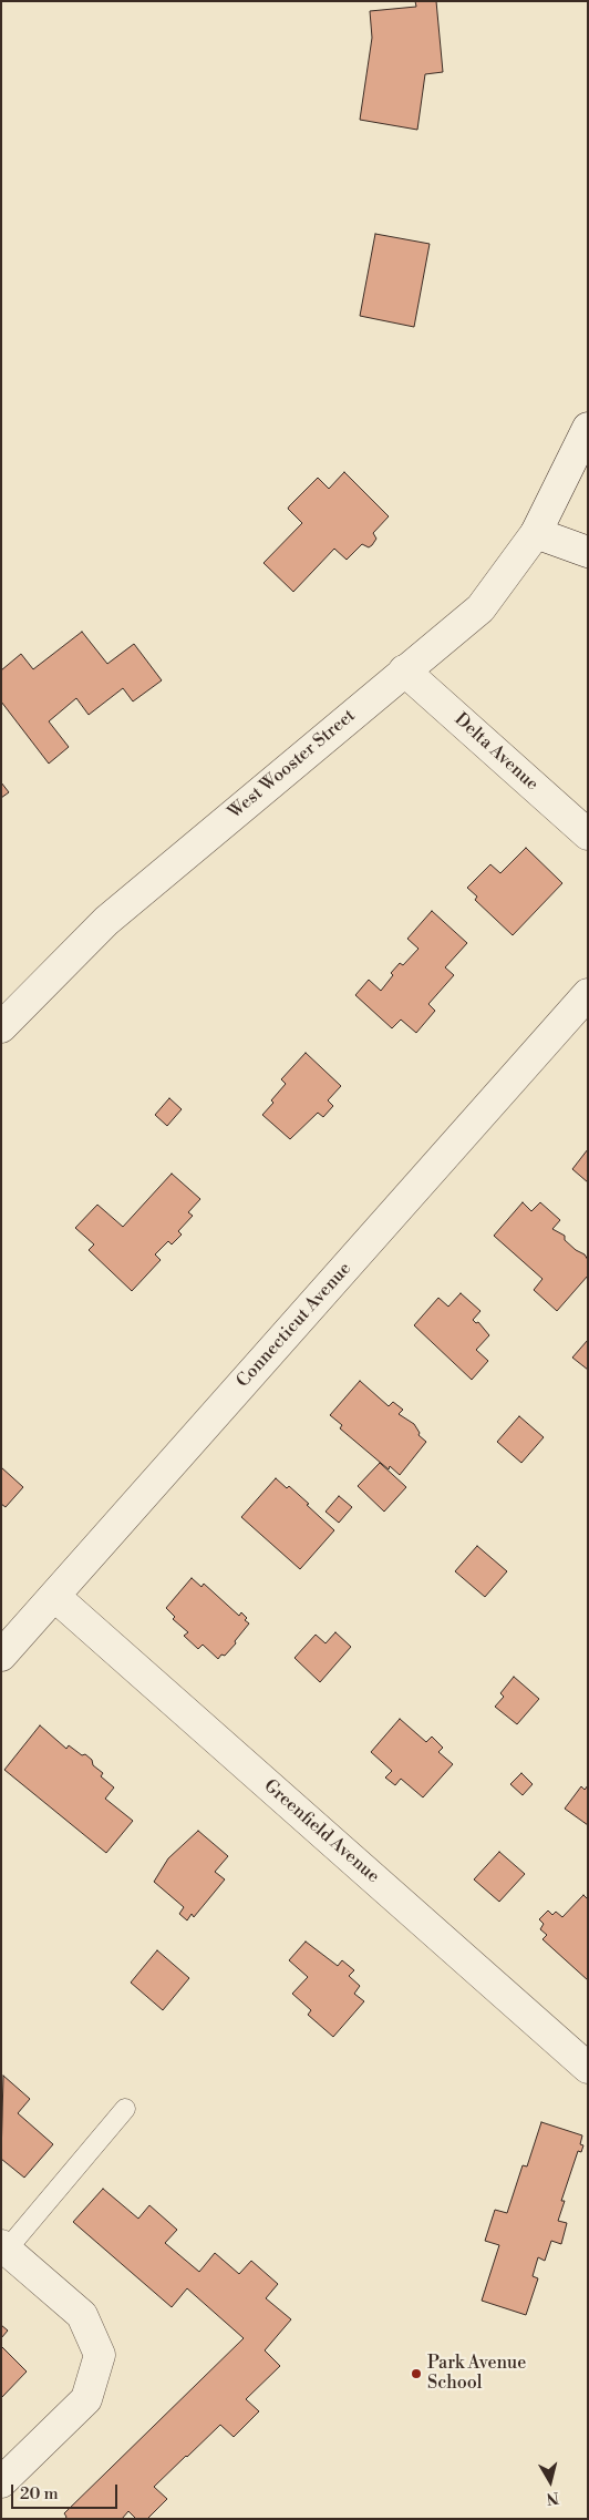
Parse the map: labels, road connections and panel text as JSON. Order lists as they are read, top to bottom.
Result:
{
  "streets": {
    "street": [
      "Delta Avenue",
      "West Wooster Street",
      "Connecticut Avenue",
      "Greenfield Avenue"
    ]
  },
  "crossings": [
    ["Delta Avenue", "West Wooster Street"],
    ["Connecticut Avenue", "Greenfield Avenue"]
  ],
  "places": ["Park Avenue School"],
  "scale_bar": "20 m",
  "north": "bottom"
}
